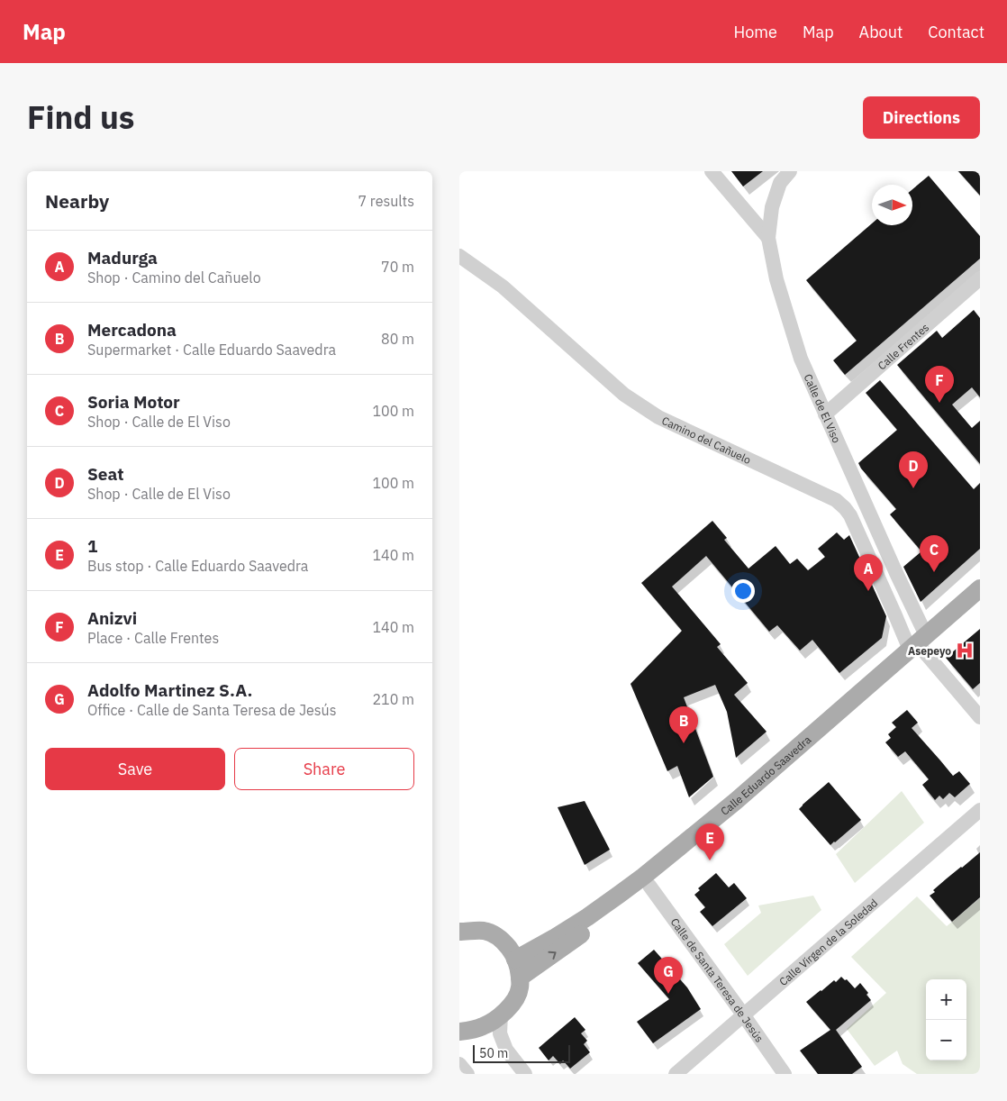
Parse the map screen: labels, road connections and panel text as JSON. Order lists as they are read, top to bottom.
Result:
{
  "streets": {
    "main road": ["Calle Eduardo Saavedra"],
    "street": [
      "Calle Frentes",
      "Calle de El Viso",
      "Camino del Cañuelo",
      "Calle Virgen de la Soledad",
      "Calle de Santa Teresa de Jesús"
    ]
  },
  "crossings": [
    ["Calle Frentes", "Calle de El Viso"],
    ["Calle de El Viso", "Camino del Cañuelo"],
    ["Calle de El Viso", "Calle Eduardo Saavedra"],
    ["Camino del Cañuelo", "Calle Eduardo Saavedra"],
    ["Calle Eduardo Saavedra", "Calle de Santa Teresa de Jesús"],
    ["Calle Virgen de la Soledad", "Calle de Santa Teresa de Jesús"]
  ],
  "places": {
    "hospital": ["Asepeyo"]
  },
  "scale_bar": "50 m",
  "north": "right",
  "page": {
    "header": "Map",
    "nav": [
      "Home",
      "Map",
      "About",
      "Contact"
    ],
    "title": "Find us",
    "buttons": [
      "Directions",
      ["Save", "Share"]
    ],
    "heading": ["Nearby", "7 results"],
    "list": [
      {
        "mark": "A",
        "name": "Madurga",
        "note": "Shop · Camino del Cañuelo",
        "value": "70 m"
      },
      {
        "mark": "B",
        "name": "Mercadona",
        "note": "Supermarket · Calle Eduardo Saavedra",
        "value": "80 m"
      },
      {
        "mark": "C",
        "name": "Soria Motor",
        "note": "Shop · Calle de El Viso",
        "value": "100 m"
      },
      {
        "mark": "D",
        "name": "Seat",
        "note": "Shop · Calle de El Viso",
        "value": "100 m"
      },
      {
        "mark": "E",
        "name": "1",
        "note": "Bus stop · Calle Eduardo Saavedra",
        "value": "140 m"
      },
      {
        "mark": "F",
        "name": "Anizvi",
        "note": "Place · Calle Frentes",
        "value": "140 m"
      },
      {
        "mark": "G",
        "name": "Adolfo Martinez S.A.",
        "note": "Office · Calle de Santa Teresa de Jesús",
        "value": "210 m"
      }
    ],
    "pins": [
      "F",
      "D",
      "C",
      "A",
      "B",
      "E",
      "G"
    ],
    "map_buttons": ["+", "−"],
    "scale": "50 m"
  }
}
